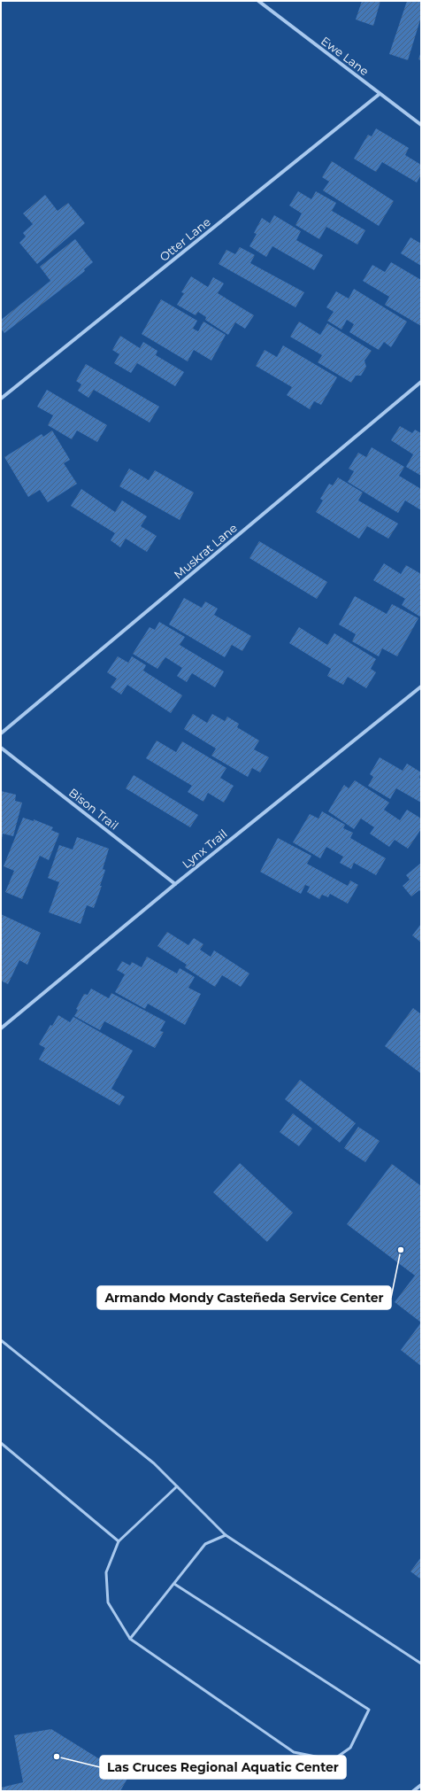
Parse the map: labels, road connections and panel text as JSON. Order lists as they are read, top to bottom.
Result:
{
  "streets": {
    "street": [
      "Ewe Lane",
      "Otter Lane",
      "Muskrat Lane",
      "Bison Trail",
      "Lynx Trail"
    ]
  },
  "crossings": [
    ["Ewe Lane", "Otter Lane"],
    ["Bison Trail", "Lynx Trail"]
  ],
  "places": ["Armando Mondy Casteñeda Service Center", "Las Cruces Regional Aquatic Center"]
}
